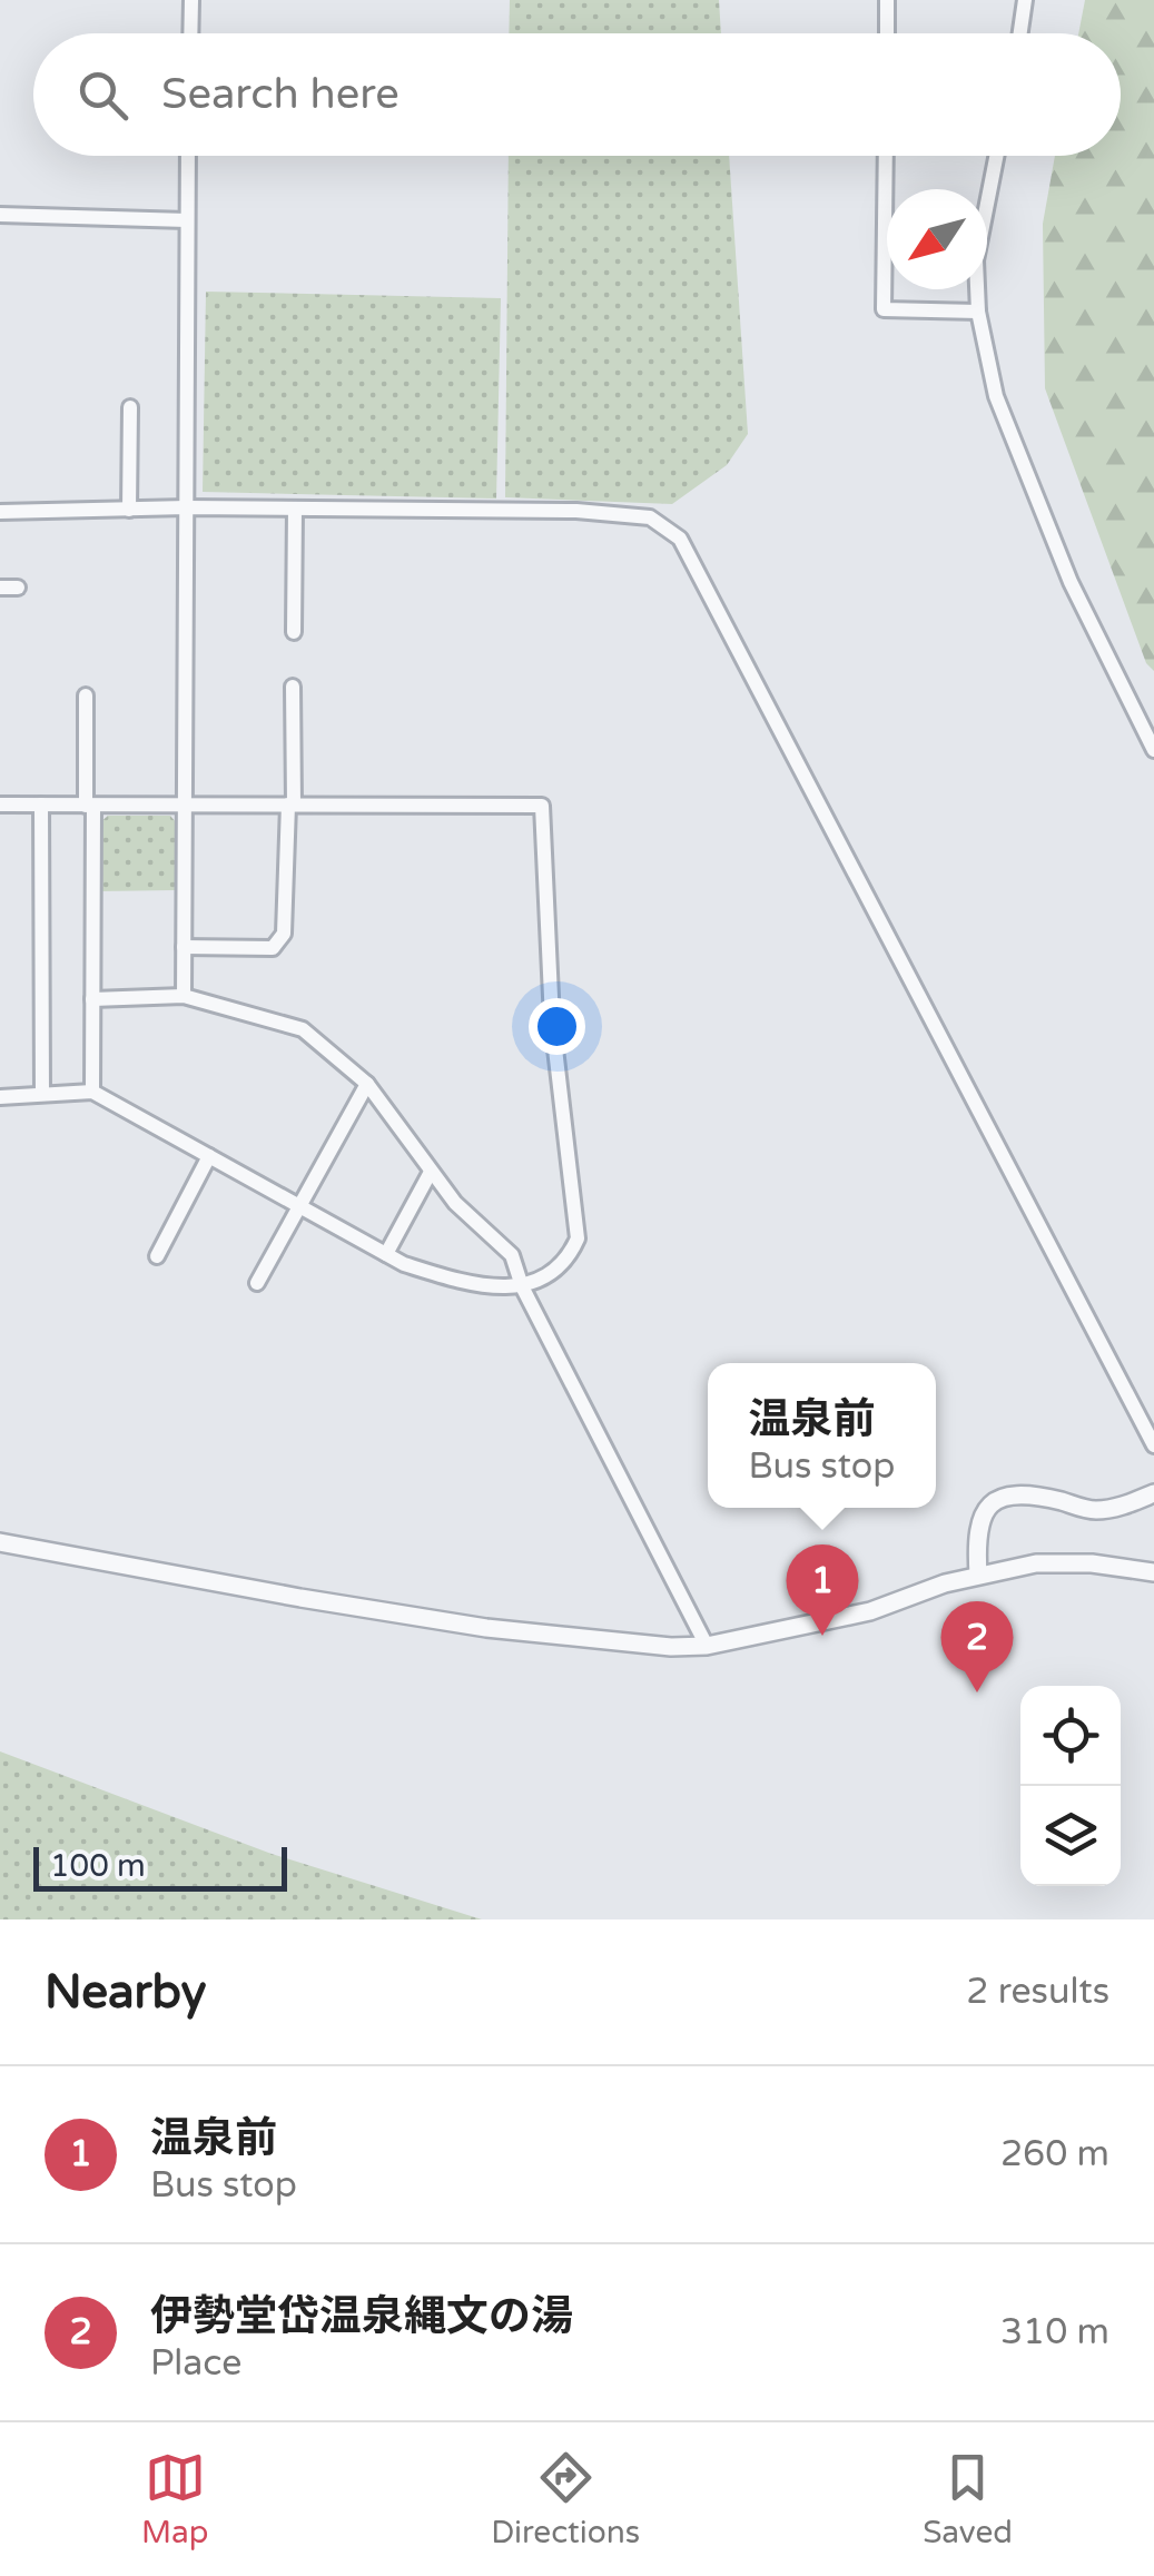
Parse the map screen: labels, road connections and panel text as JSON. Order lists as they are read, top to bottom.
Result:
{
  "scale_bar": "100 m",
  "north": "bottom left",
  "page": {
    "search": "Search here",
    "popup": ["温泉前", "Bus stop"],
    "pins": ["1", "2"],
    "scale": "100 m",
    "heading": ["Nearby", "2 results"],
    "list": [
      {
        "mark": "1",
        "name": "温泉前",
        "note": "Bus stop",
        "value": "260 m"
      },
      {
        "mark": "2",
        "name": "伊勢堂岱温泉縄文の湯",
        "note": "Place",
        "value": "310 m"
      }
    ],
    "nav": ["Map", "Directions", "Saved"]
  }
}
